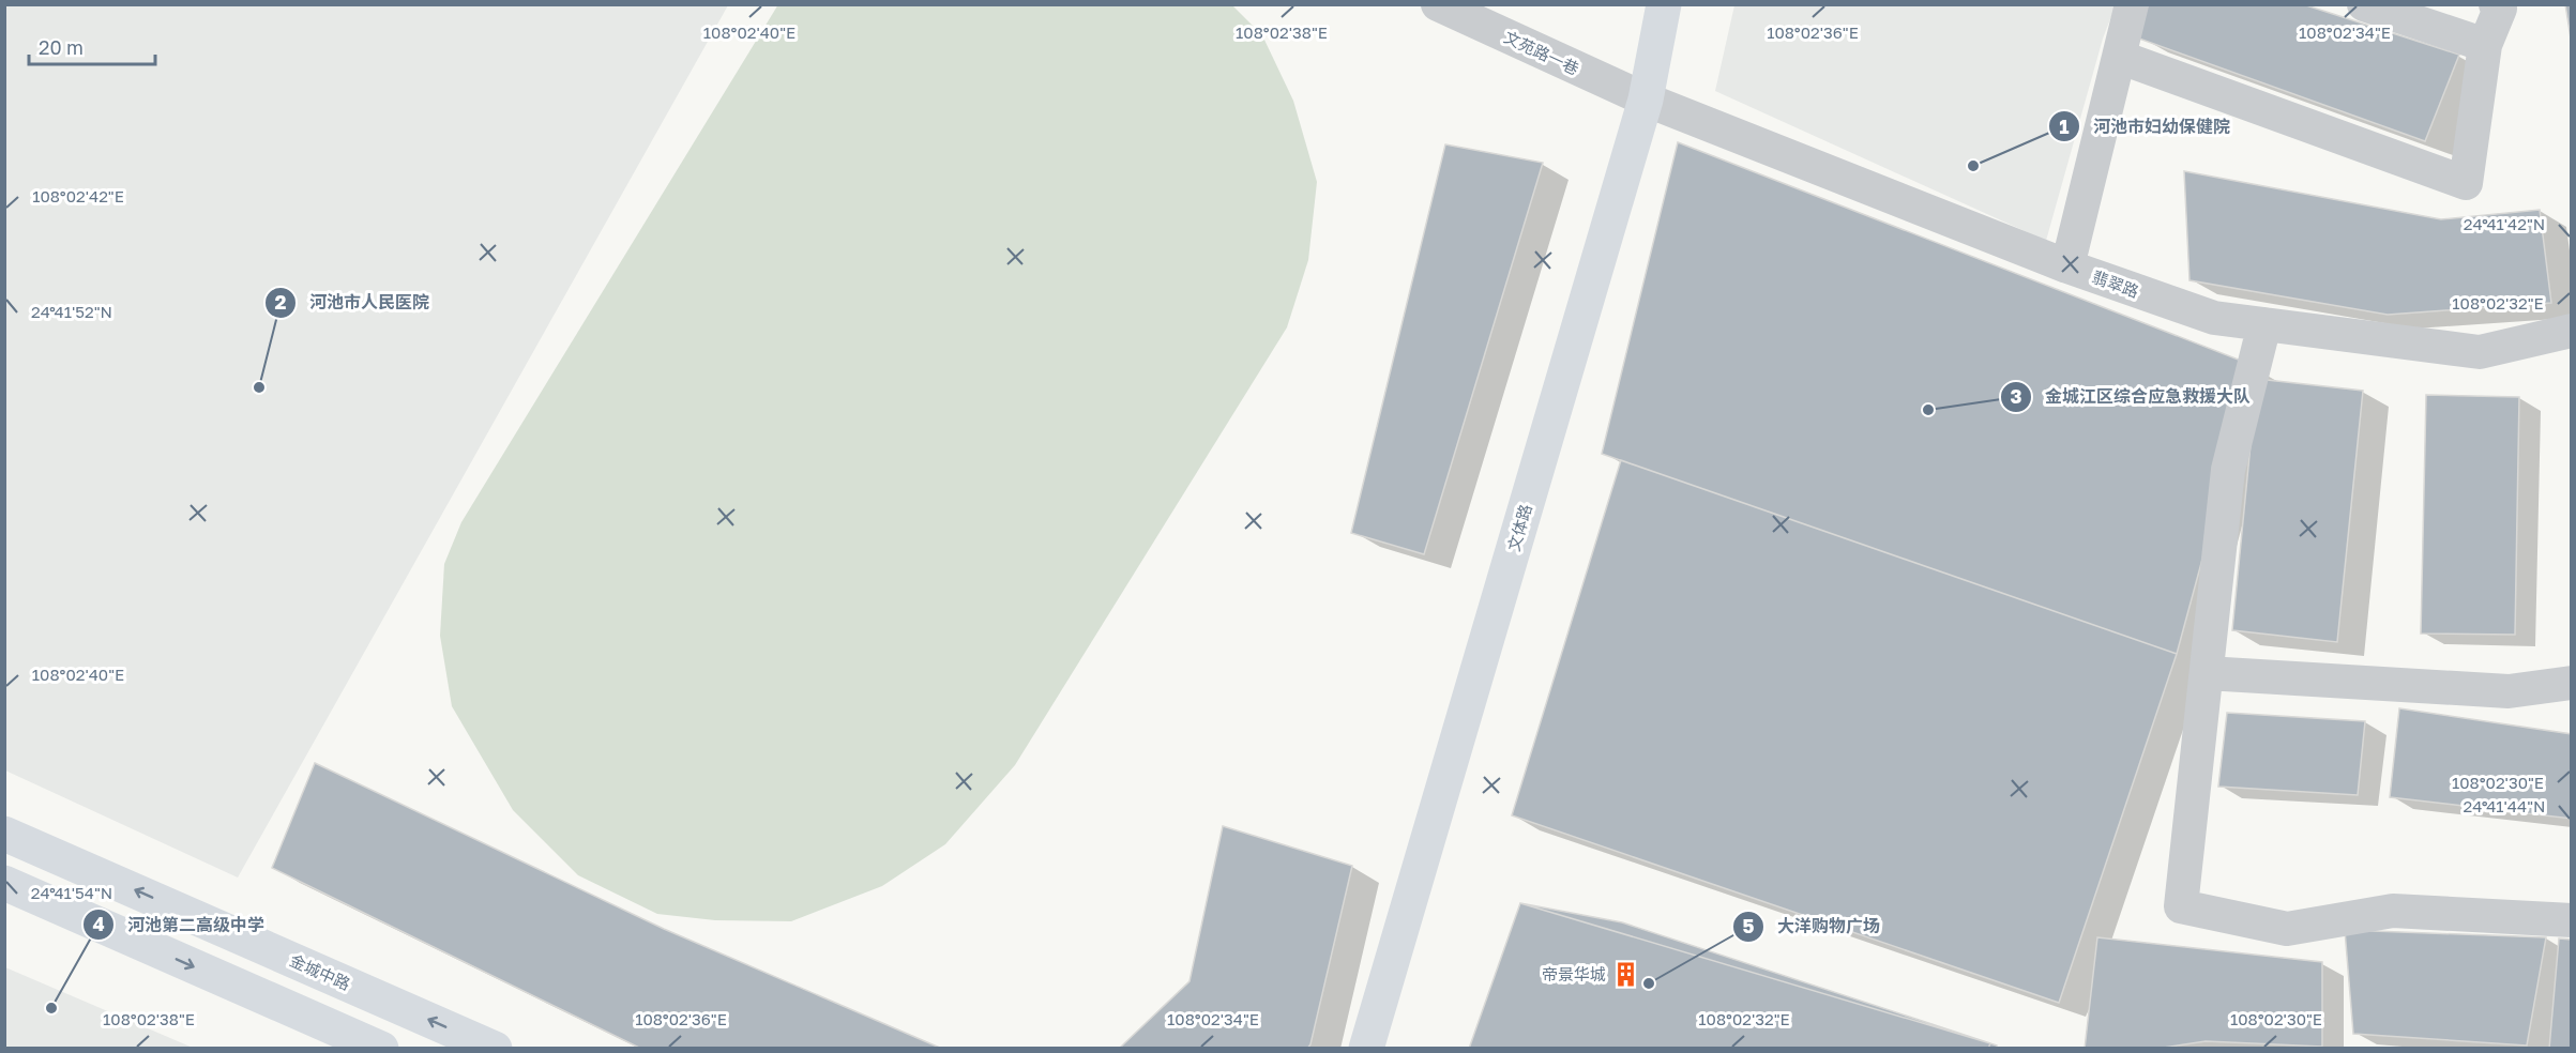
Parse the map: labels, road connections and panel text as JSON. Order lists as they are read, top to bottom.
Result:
{
  "streets": {
    "main road": ["文体路", "金城中路"],
    "street": ["文苑路一巷", "翡翠路"]
  },
  "crossings": [
    ["文苑路一巷", "翡翠路"],
    ["文苑路一巷", "文体路"],
    ["翡翠路", "文体路"]
  ],
  "places": {
    "other": [
      "河池市妇幼保健院",
      "河池市人民医院",
      "金城江区综合应急救援大队",
      "大洋购物广场",
      "河池第二高级中学"
    ],
    "building": ["帝景华城"]
  },
  "scale_bar": "20 m",
  "coordinates": [
    "108°02'40\"E",
    "108°02'38\"E",
    "108°02'36\"E",
    "108°02'34\"E",
    "108°02'42\"E",
    "24°41'42\"N",
    "108°02'32\"E",
    "24°41'52\"N",
    "108°02'30\"E",
    "24°41'44\"N",
    "24°41'54\"N"
  ]
}
